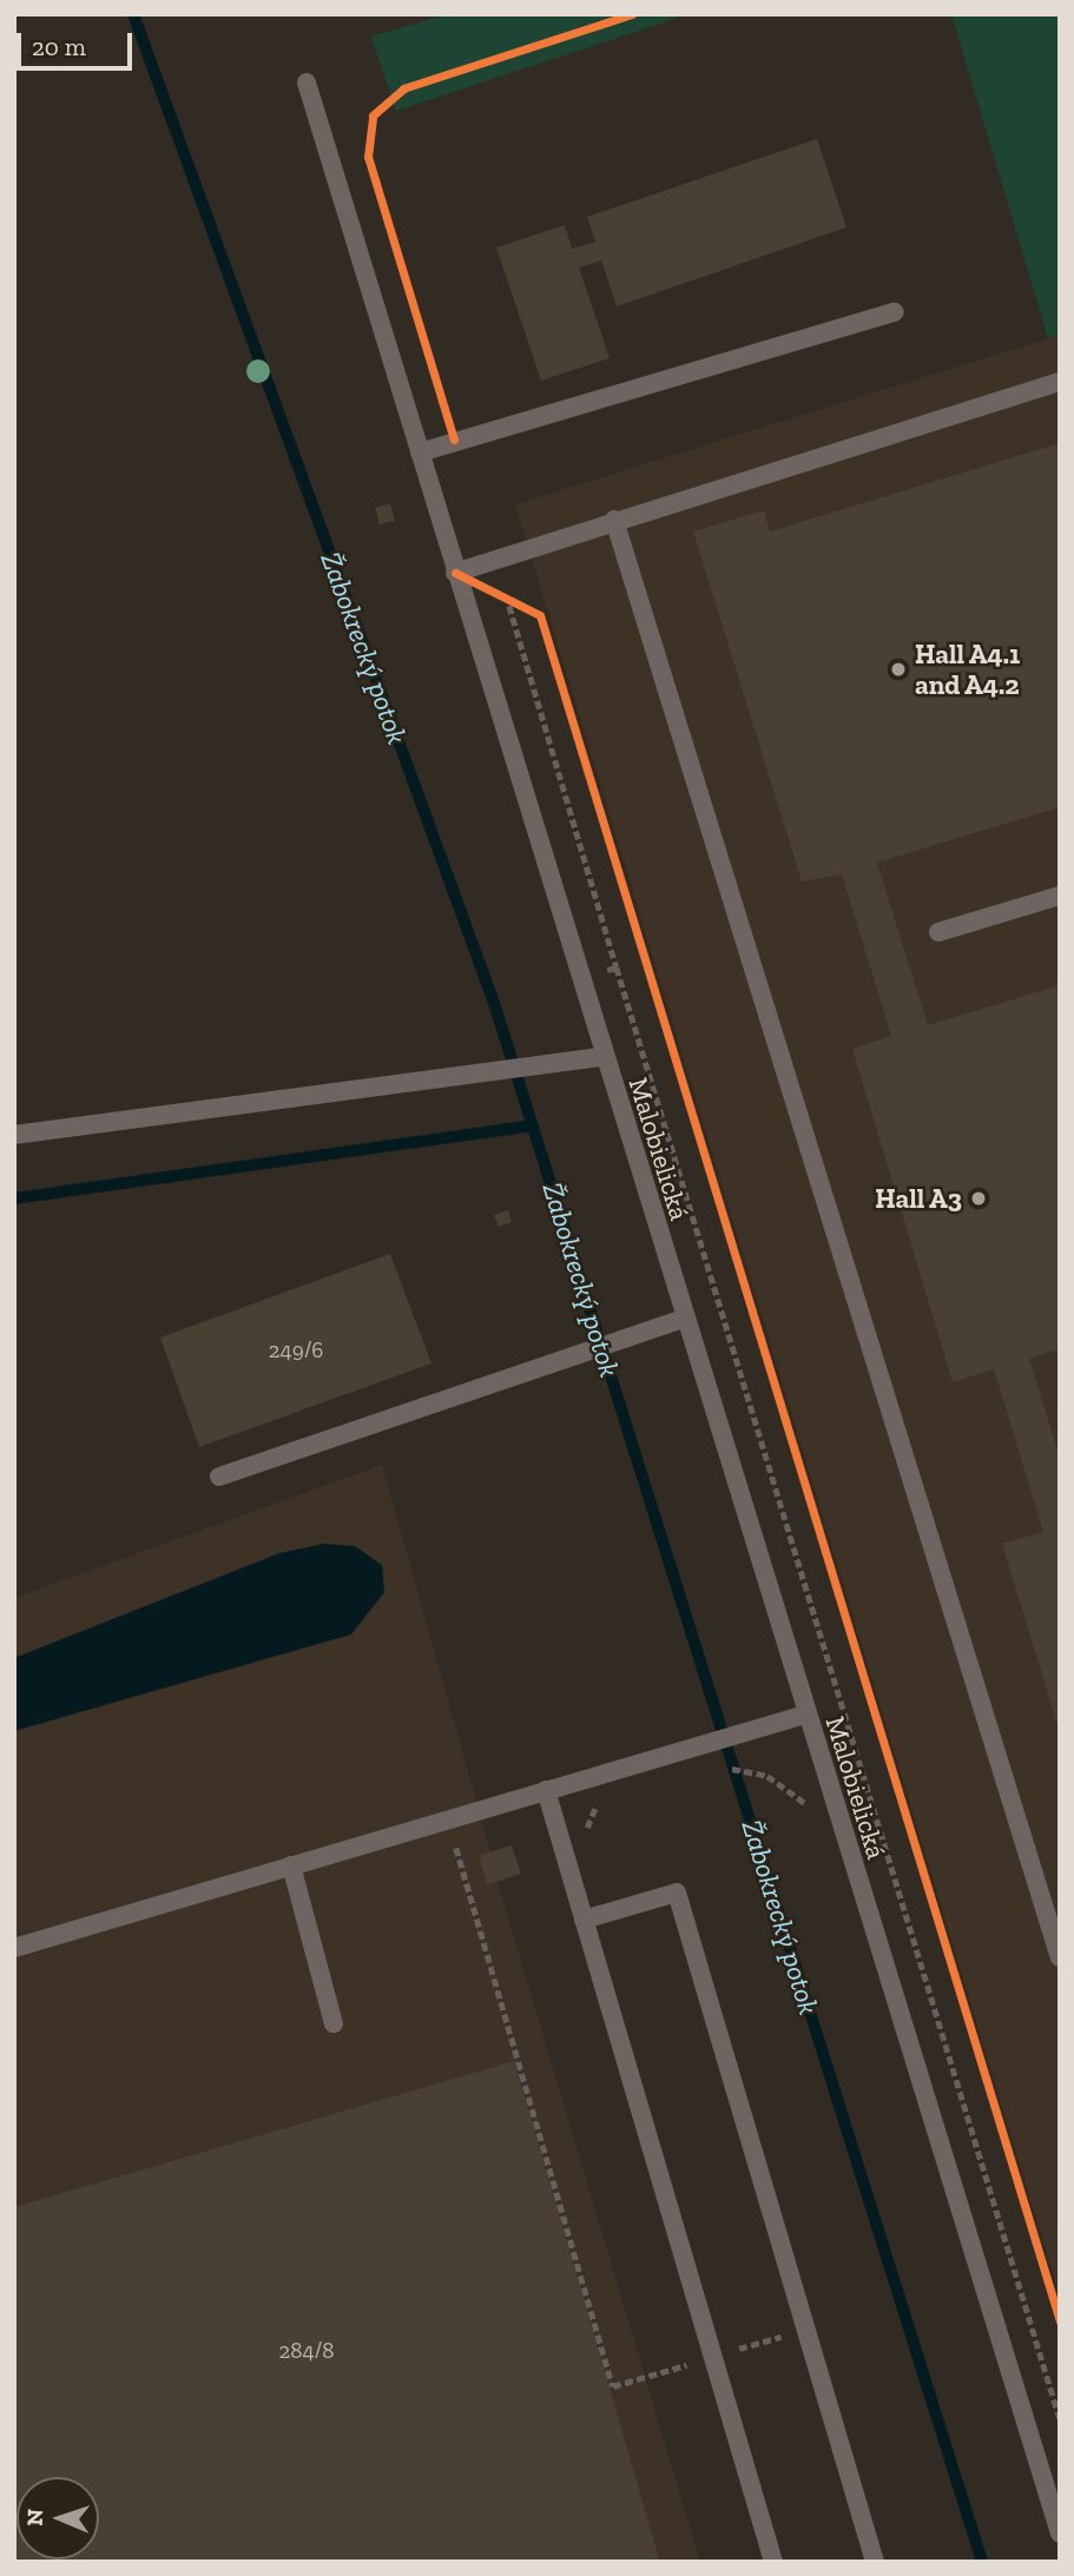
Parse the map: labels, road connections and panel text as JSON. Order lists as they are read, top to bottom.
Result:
{
  "streets": {
    "lane": ["Malobielická"]
  },
  "water": ["Žabokrecký potok"],
  "places": ["Hall A4.1 and A4.2", "Hall A3"],
  "house_numbers": ["249/6", "284/8"],
  "scale_bar": "20 m",
  "north": "left"
}
